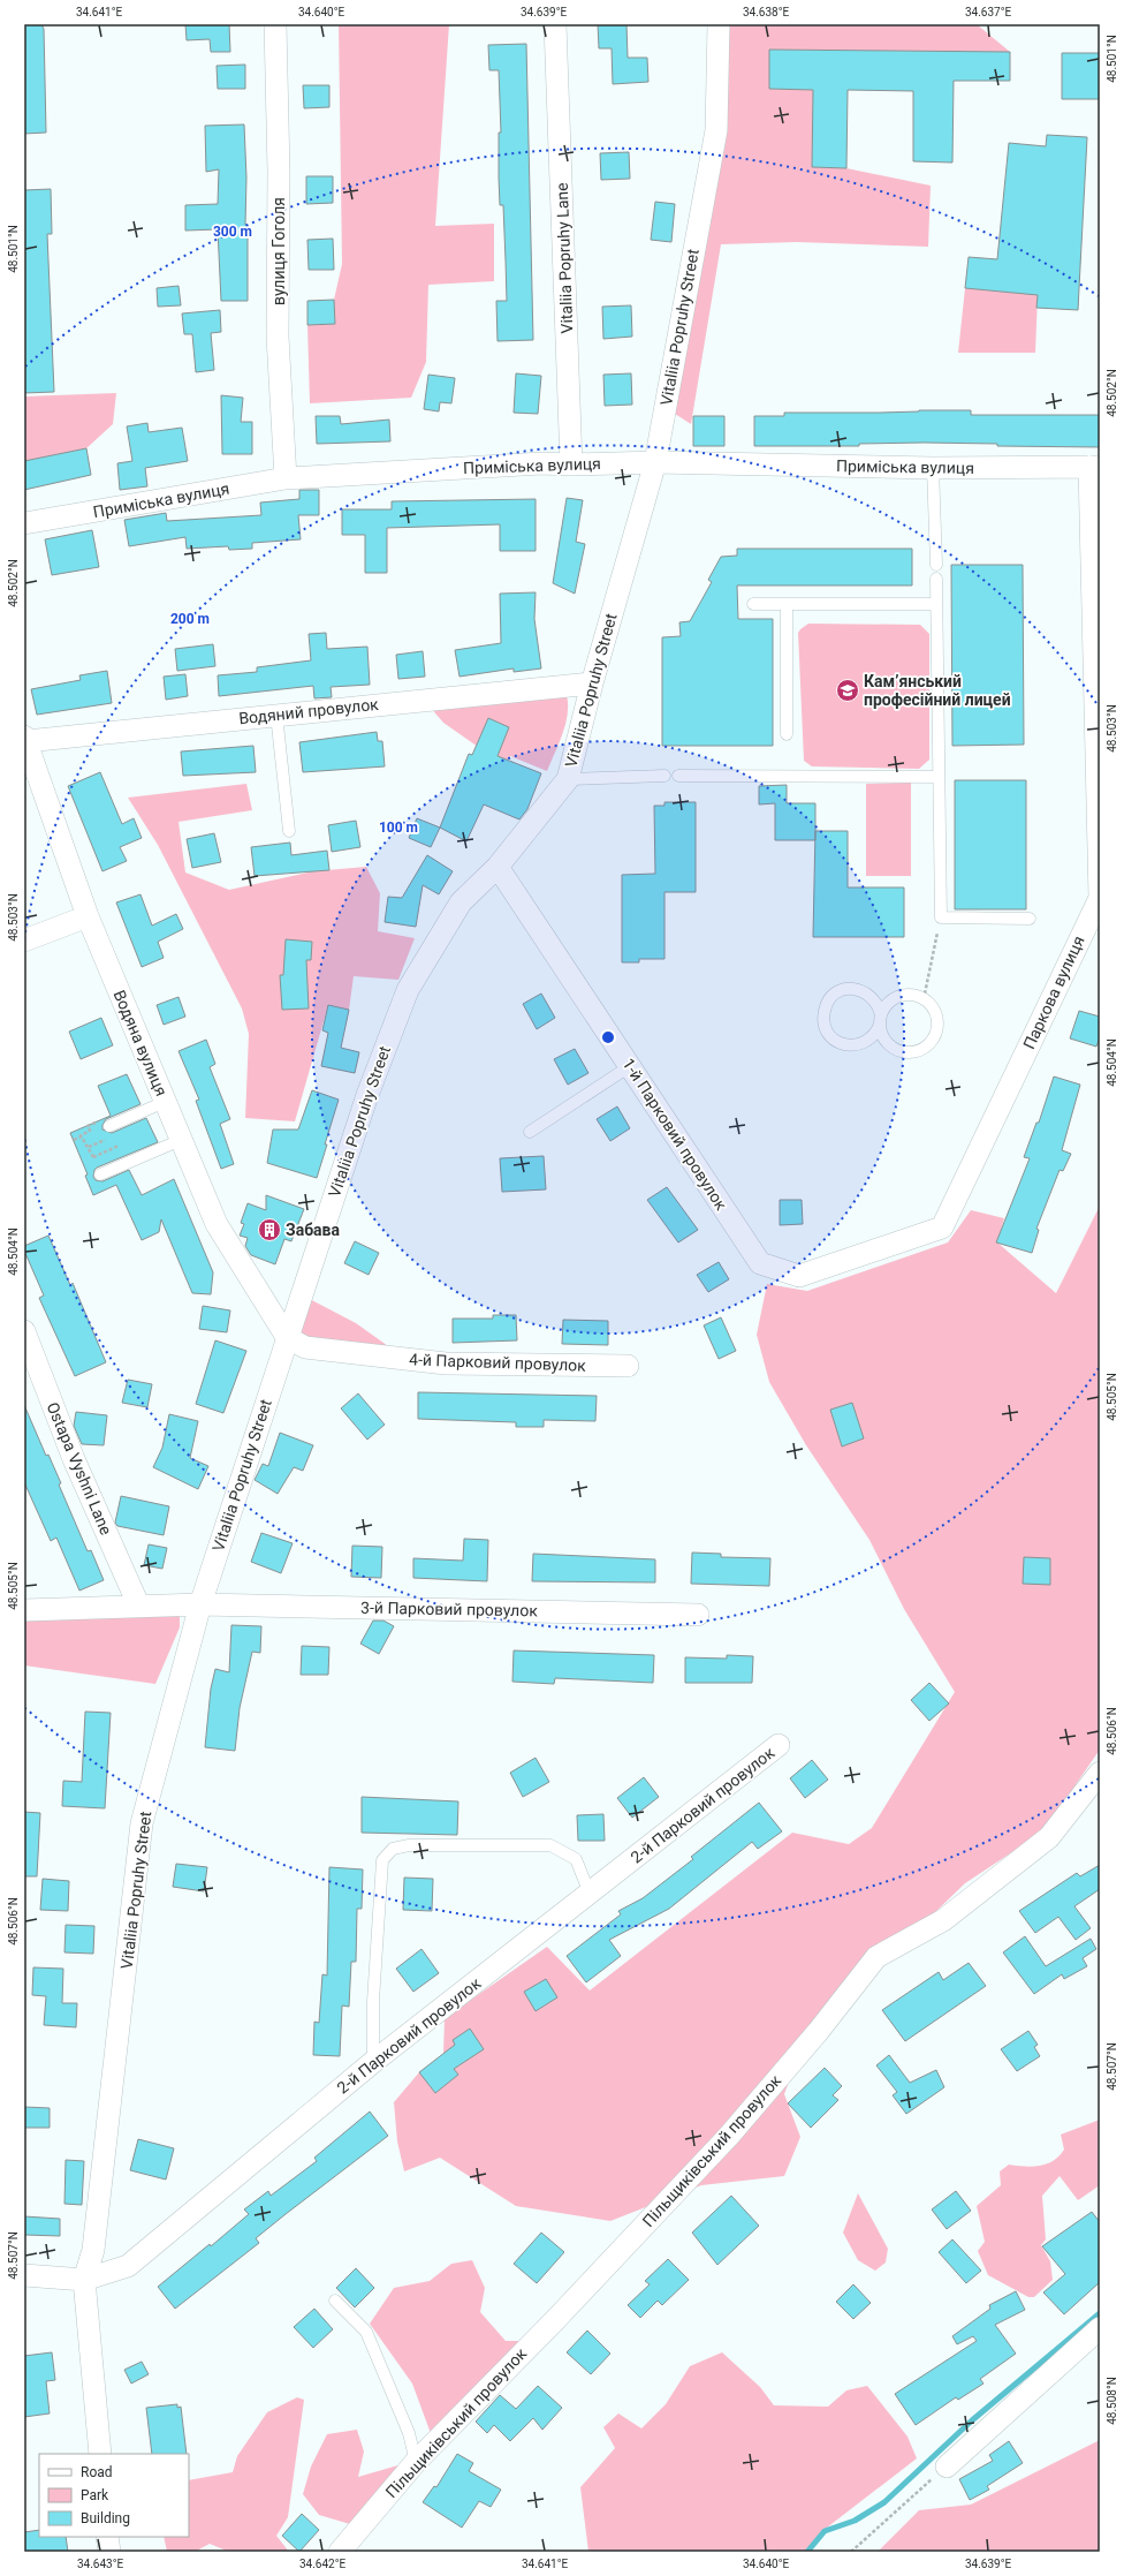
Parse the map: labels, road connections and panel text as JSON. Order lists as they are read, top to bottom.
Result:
{
  "streets": {
    "street": [
      "вулиця Гоголя",
      "Vitaliia Popruhy Lane",
      "Vitaliia Popruhy Street",
      "Приміська вулиця",
      "Водяний провулок",
      "Паркова вулиця",
      "Водяна вулиця",
      "1-й Парковий провулок",
      "4-й Парковий провулок",
      "Ostapa Vyshni Lane",
      "3-й Парковий провулок",
      "2-й Парковий провулок",
      "Пільщиківський провулок"
    ]
  },
  "crossings": [
    ["вулиця Гоголя", "Приміська вулиця"],
    ["Vitaliia Popruhy Lane", "Приміська вулиця"],
    ["Vitaliia Popruhy Street", "Приміська вулиця"],
    ["Vitaliia Popruhy Street", "Водяний провулок"],
    ["Vitaliia Popruhy Street", "Водяна вулиця"],
    ["Vitaliia Popruhy Street", "1-й Парковий провулок"],
    ["Vitaliia Popruhy Street", "4-й Парковий провулок"],
    ["Vitaliia Popruhy Street", "3-й Парковий провулок"],
    ["Vitaliia Popruhy Street", "2-й Парковий провулок"],
    ["Приміська вулиця", "Паркова вулиця"],
    ["Водяний провулок", "Водяна вулиця"],
    ["Паркова вулиця", "1-й Парковий провулок"],
    ["Водяна вулиця", "4-й Парковий провулок"],
    ["Ostapa Vyshni Lane", "3-й Парковий провулок"]
  ],
  "places": {
    "school or university": ["Кам’янський професійний лицей"],
    "building": ["Забава"]
  },
  "legend": ["Road", "Park", "Building"],
  "coordinates": [
    "34.641°E",
    "34.640°E",
    "34.639°E",
    "34.638°E",
    "34.637°E",
    "48.501°N",
    "48.502°N",
    "48.503°N",
    "48.504°N",
    "48.505°N",
    "48.506°N",
    "48.507°N",
    "48.508°N",
    "34.643°E",
    "34.642°E"
  ],
  "rings": ["300 m", "200 m", "100 m"]
}
